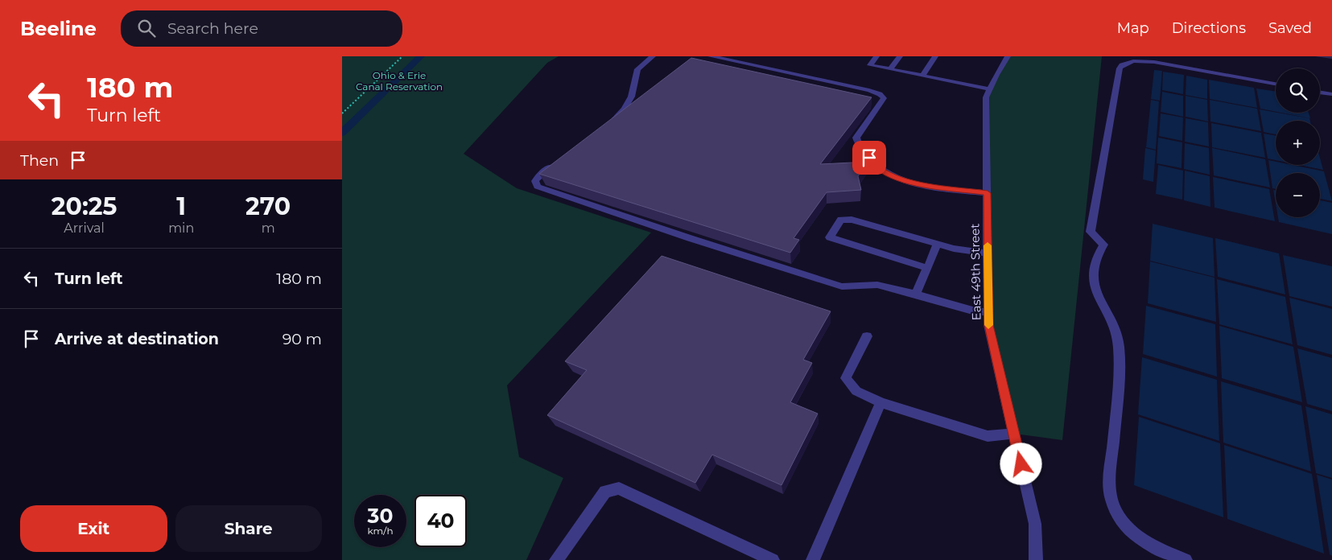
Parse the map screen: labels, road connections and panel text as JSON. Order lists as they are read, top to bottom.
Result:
{
  "streets": {
    "street": ["East 49th Street"]
  },
  "parks": ["Ohio & Erie Canal Reservation"],
  "page": {
    "header": "Beeline",
    "search": "Search here",
    "nav": ["Map", "Directions", "Saved"],
    "turn": ["180 m", "Turn left"],
    "map_buttons": ["+", "−"],
    "then": "Then",
    "eta": [
      "20:25",
      "Arrival",
      "1",
      "min",
      "270",
      "m"
    ],
    "list": [
      {
        "name": "Turn left",
        "value": "180 m"
      },
      {
        "name": "Arrive at destination",
        "value": "90 m"
      }
    ],
    "speed": "30 km/h",
    "limit": "40",
    "buttons": ["Exit", "Share"]
  }
}
